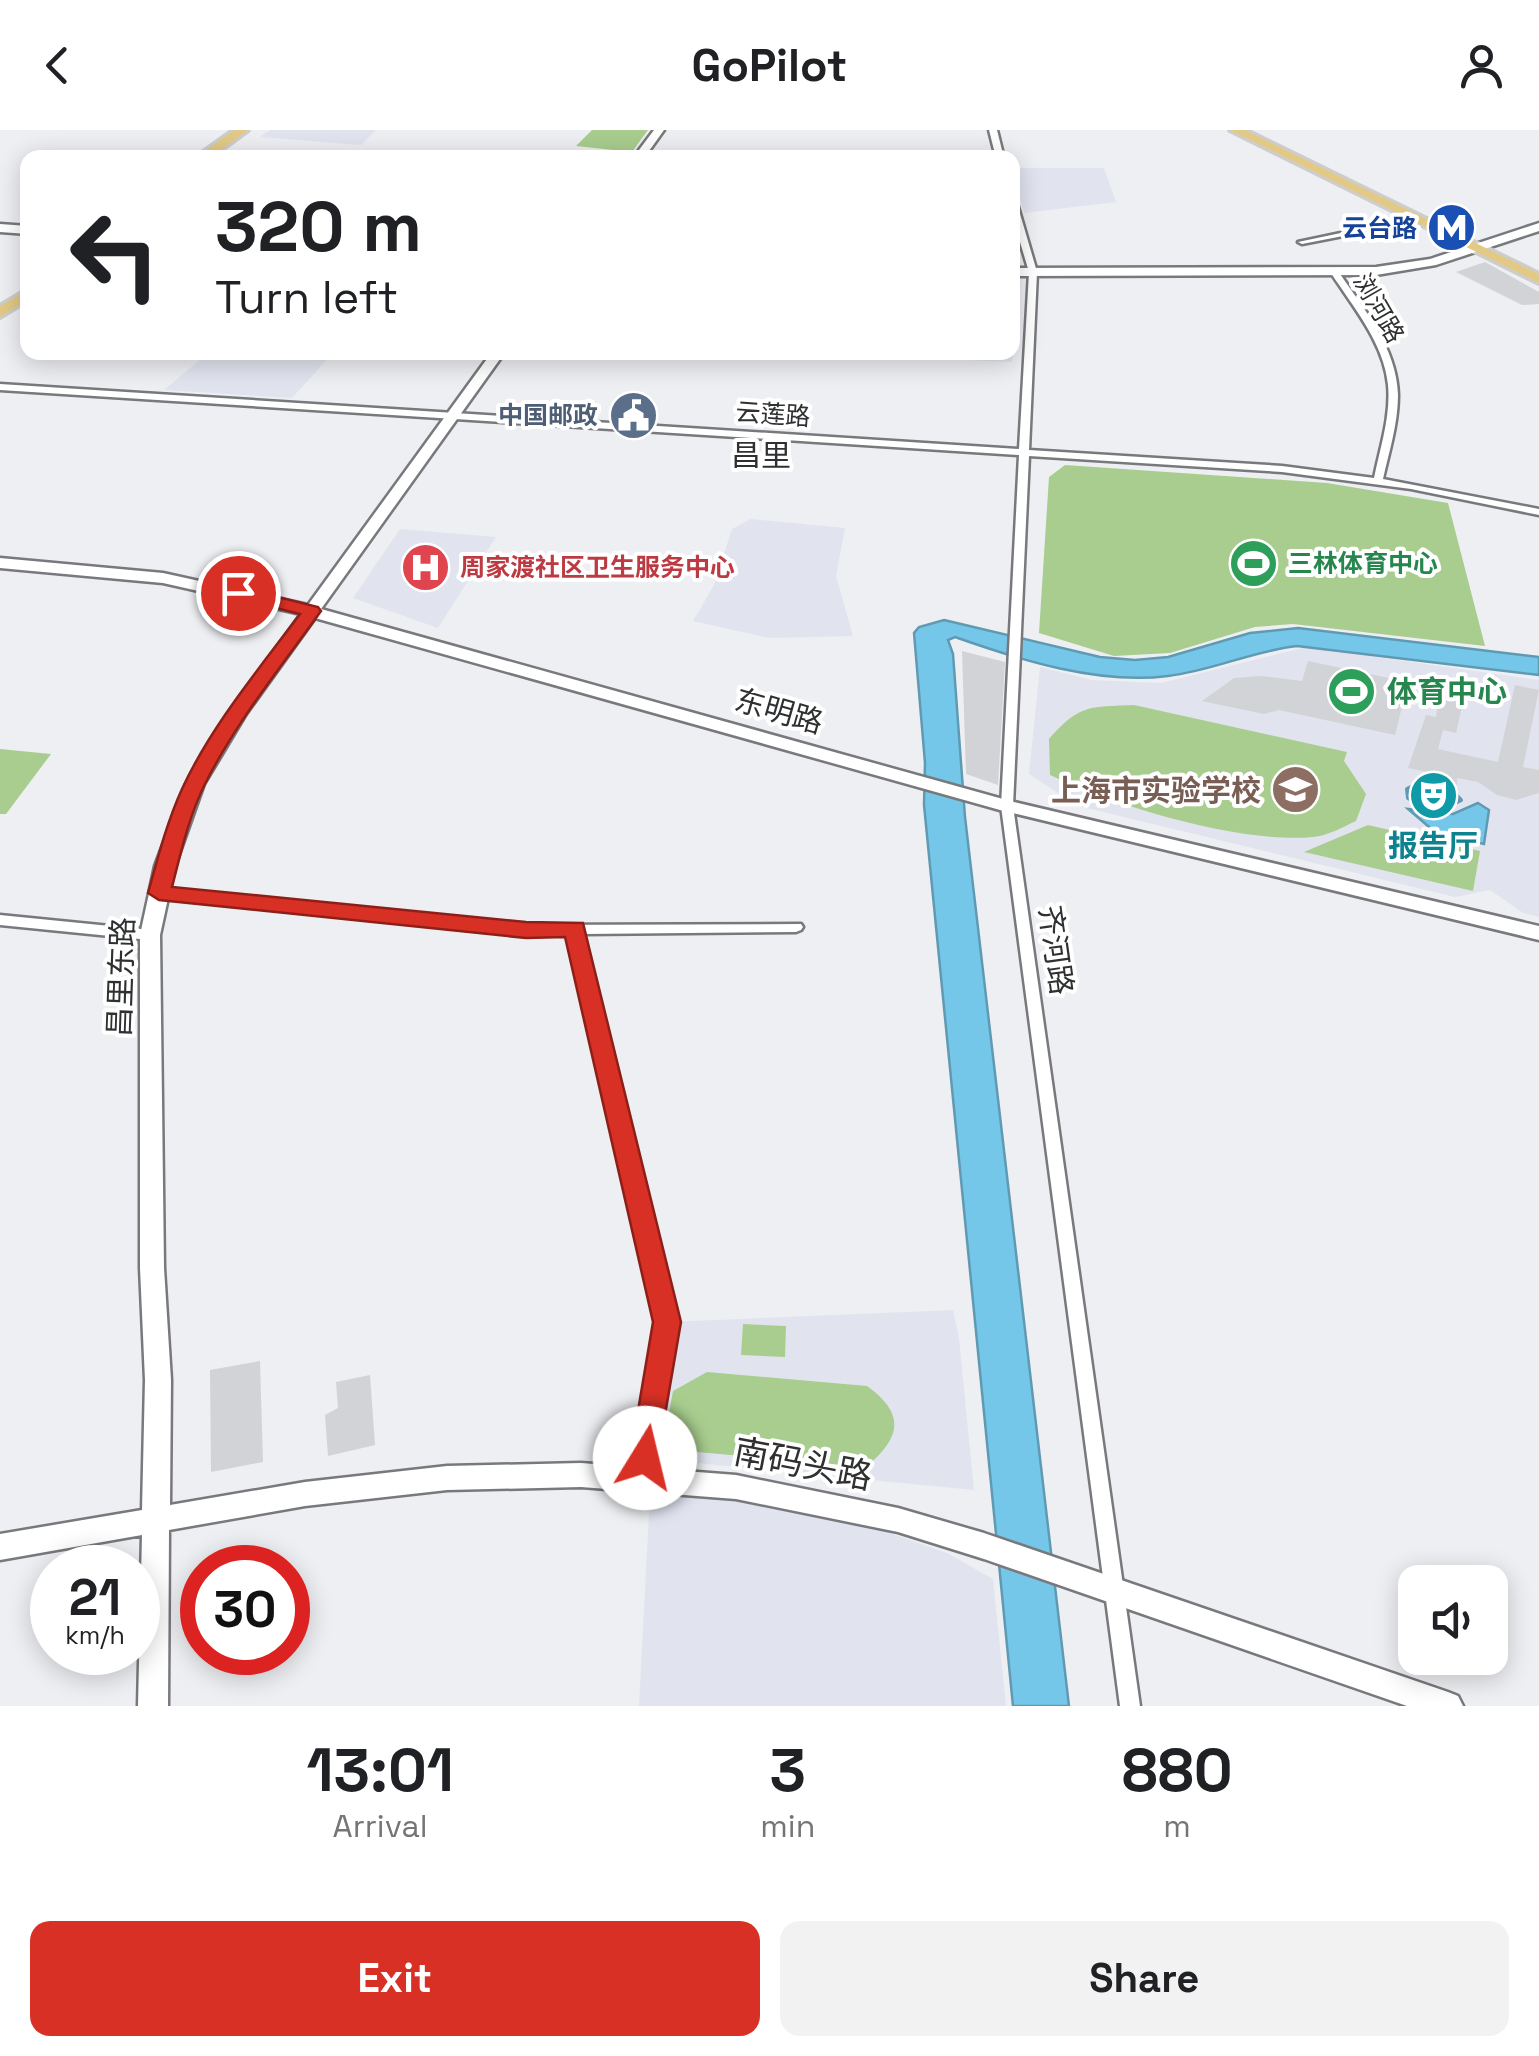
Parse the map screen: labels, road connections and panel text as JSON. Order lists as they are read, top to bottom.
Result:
{
  "streets": {
    "street": [
      "浏河路",
      "云莲路",
      "东明路",
      "齐河路",
      "昌里东路",
      "南码头路"
    ]
  },
  "crossings": [
    ["浏河路", "云莲路"],
    ["云莲路", "齐河路"],
    ["云莲路", "昌里东路"],
    ["东明路", "齐河路"],
    ["东明路", "昌里东路"],
    ["齐河路", "南码头路"],
    ["昌里东路", "南码头路"]
  ],
  "districts": ["昌里"],
  "places": {
    "metro station": ["云台路"],
    "public building": ["中国邮政"],
    "sports": ["三林体育中心", "体育中心"],
    "hospital": ["周家渡社区卫生服务中心"],
    "school or university": ["上海市实验学校"],
    "theatre": ["报告厅"]
  },
  "page": {
    "header": "GoPilot",
    "turn": ["320 m", "Turn left"],
    "speed": "21 km/h",
    "limit": "30",
    "eta": [
      "13:01",
      "Arrival",
      "3",
      "min",
      "880",
      "m"
    ],
    "buttons": ["Exit", "Share"]
  }
}
